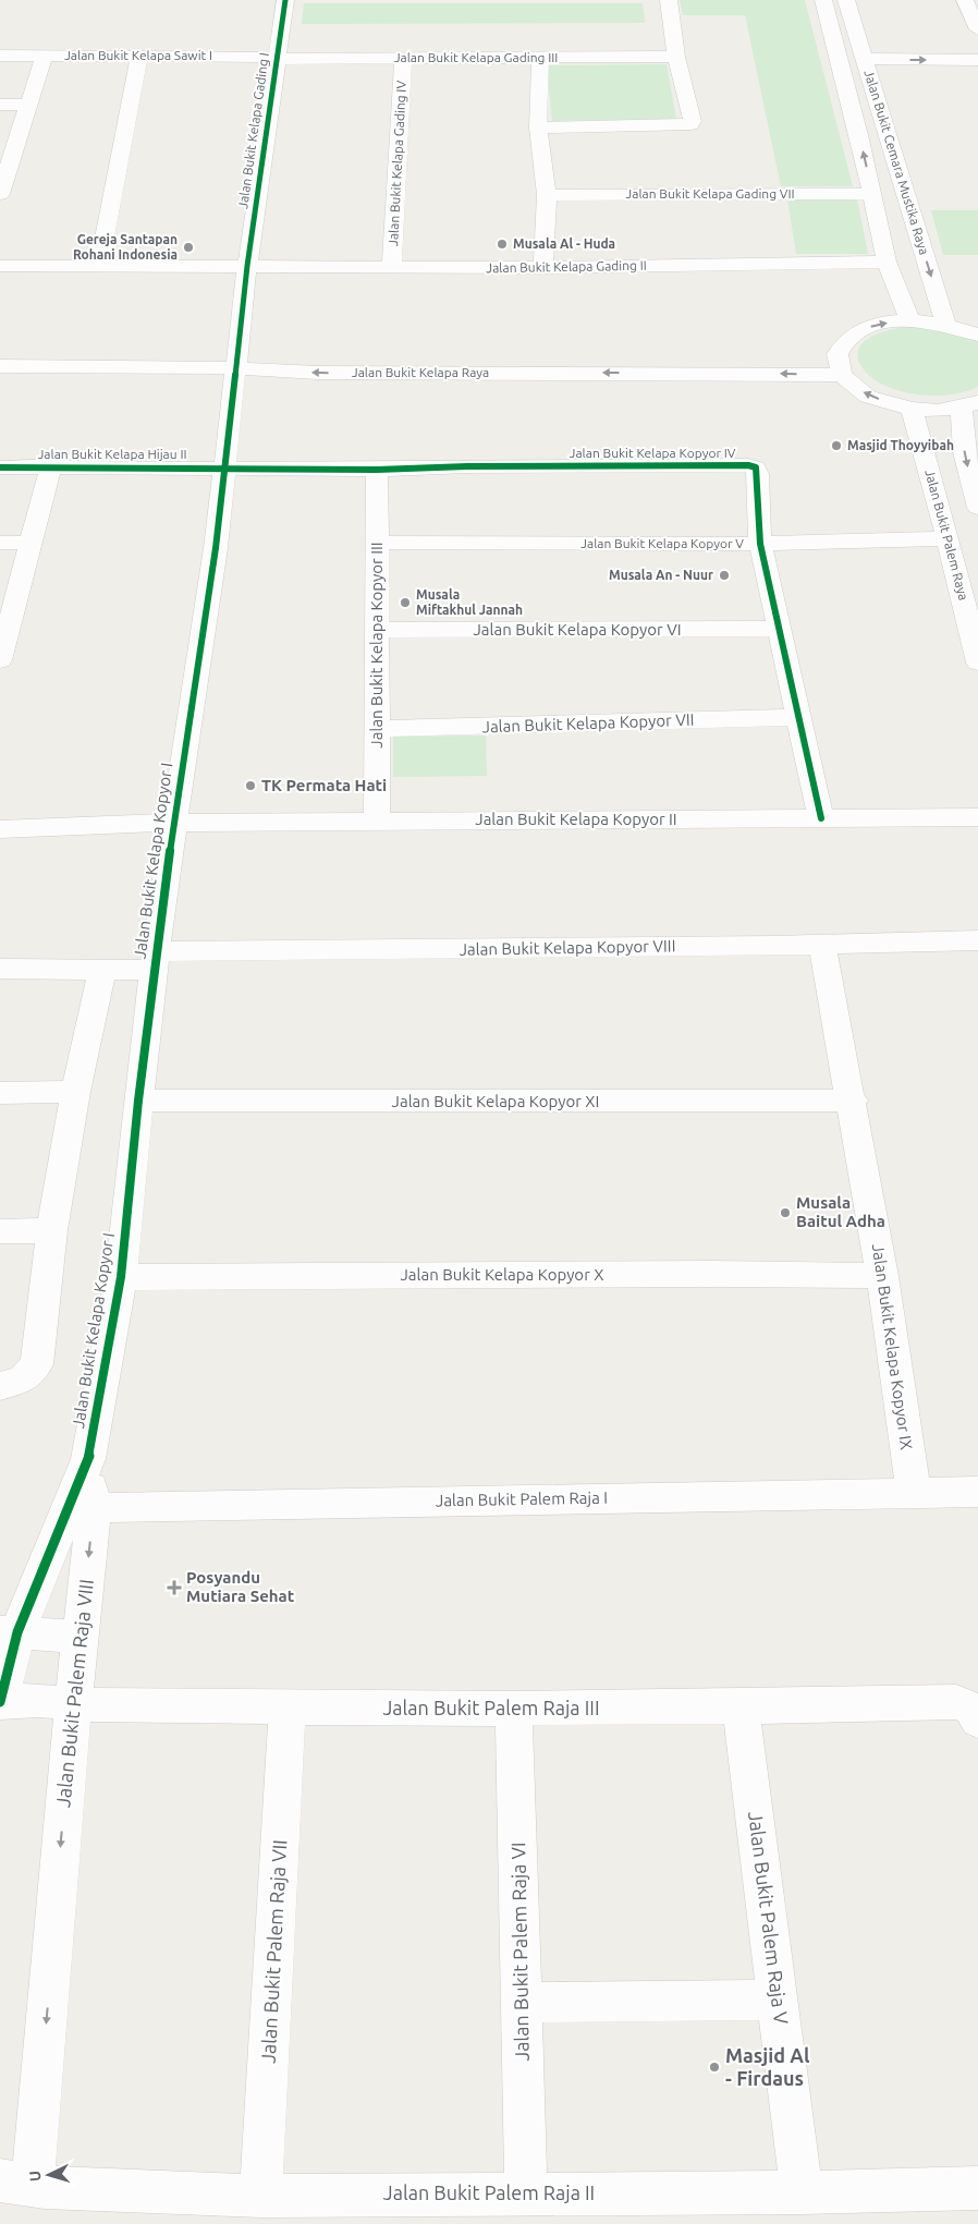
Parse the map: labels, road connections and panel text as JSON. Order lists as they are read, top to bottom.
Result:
{
  "streets": {
    "street": [
      "Jalan Bukit Kelapa Sawit I",
      "Jalan Bukit Kelapa Gading III",
      "Jalan Bukit Kelapa Gading I",
      "Jalan Bukit Cemara Mustika Raya",
      "Jalan Bukit Kelapa Gading IV",
      "Jalan Bukit Kelapa Gading VII",
      "Jalan Bukit Kelapa Gading II",
      "Jalan Bukit Kelapa Raya",
      "Jalan Bukit Kelapa Kopyor IV",
      "Jalan Bukit Kelapa Hijau II",
      "Jalan Bukit Palem Raya",
      "Jalan Bukit Kelapa Kopyor V",
      "Jalan Bukit Kelapa Kopyor VI",
      "Jalan Bukit Kelapa Kopyor III",
      "Jalan Bukit Kelapa Kopyor VII",
      "Jalan Bukit Kelapa Kopyor II",
      "Jalan Bukit Kelapa Kopyor I",
      "Jalan Bukit Kelapa Kopyor VIII",
      "Jalan Bukit Kelapa Kopyor XI",
      "Jalan Bukit Kelapa Kopyor X",
      "Jalan Bukit Kelapa Kopyor IX",
      "Jalan Bukit Palem Raja I",
      "Jalan Bukit Palem Raja VIII",
      "Jalan Bukit Palem Raja III",
      "Jalan Bukit Palem Raja V",
      "Jalan Bukit Palem Raja VII",
      "Jalan Bukit Palem Raja VI",
      "Jalan Bukit Palem Raja II"
    ]
  },
  "crossings": [
    ["Jalan Bukit Kelapa Sawit I", "Jalan Bukit Kelapa Gading III"],
    ["Jalan Bukit Kelapa Sawit I", "Jalan Bukit Kelapa Gading I"],
    ["Jalan Bukit Kelapa Gading III", "Jalan Bukit Kelapa Gading I"],
    ["Jalan Bukit Kelapa Gading III", "Jalan Bukit Kelapa Gading IV"],
    ["Jalan Bukit Kelapa Gading I", "Jalan Bukit Kelapa Gading II"],
    ["Jalan Bukit Kelapa Gading I", "Jalan Bukit Kelapa Kopyor I"],
    ["Jalan Bukit Cemara Mustika Raya", "Jalan Bukit Kelapa Gading VII"],
    ["Jalan Bukit Cemara Mustika Raya", "Jalan Bukit Kelapa Gading II"],
    ["Jalan Bukit Kelapa Gading IV", "Jalan Bukit Kelapa Gading II"],
    ["Jalan Bukit Kelapa Gading II", "Jalan Bukit Kelapa Kopyor I"],
    ["Jalan Bukit Kelapa Raya", "Jalan Bukit Kelapa Kopyor I"],
    ["Jalan Bukit Kelapa Kopyor IV", "Jalan Bukit Kelapa Hijau II"],
    ["Jalan Bukit Kelapa Kopyor IV", "Jalan Bukit Kelapa Kopyor V"],
    ["Jalan Bukit Kelapa Kopyor IV", "Jalan Bukit Kelapa Kopyor VI"],
    ["Jalan Bukit Kelapa Kopyor IV", "Jalan Bukit Kelapa Kopyor III"],
    ["Jalan Bukit Kelapa Kopyor IV", "Jalan Bukit Kelapa Kopyor VII"],
    ["Jalan Bukit Kelapa Kopyor IV", "Jalan Bukit Kelapa Kopyor II"],
    ["Jalan Bukit Kelapa Kopyor IV", "Jalan Bukit Kelapa Kopyor I"],
    ["Jalan Bukit Kelapa Hijau II", "Jalan Bukit Kelapa Kopyor I"],
    ["Jalan Bukit Palem Raya", "Jalan Bukit Kelapa Kopyor V"],
    ["Jalan Bukit Kelapa Kopyor V", "Jalan Bukit Kelapa Kopyor III"],
    ["Jalan Bukit Kelapa Kopyor VI", "Jalan Bukit Kelapa Kopyor III"],
    ["Jalan Bukit Kelapa Kopyor III", "Jalan Bukit Kelapa Kopyor VII"],
    ["Jalan Bukit Kelapa Kopyor III", "Jalan Bukit Kelapa Kopyor II"],
    ["Jalan Bukit Kelapa Kopyor II", "Jalan Bukit Kelapa Kopyor I"],
    ["Jalan Bukit Kelapa Kopyor I", "Jalan Bukit Kelapa Kopyor VIII"],
    ["Jalan Bukit Kelapa Kopyor I", "Jalan Bukit Kelapa Kopyor XI"],
    ["Jalan Bukit Kelapa Kopyor I", "Jalan Bukit Kelapa Kopyor X"],
    ["Jalan Bukit Kelapa Kopyor I", "Jalan Bukit Palem Raja VIII"],
    ["Jalan Bukit Kelapa Kopyor VIII", "Jalan Bukit Kelapa Kopyor IX"],
    ["Jalan Bukit Kelapa Kopyor XI", "Jalan Bukit Kelapa Kopyor IX"],
    ["Jalan Bukit Kelapa Kopyor X", "Jalan Bukit Kelapa Kopyor IX"],
    ["Jalan Bukit Kelapa Kopyor IX", "Jalan Bukit Palem Raja I"],
    ["Jalan Bukit Palem Raja I", "Jalan Bukit Palem Raja VIII"],
    ["Jalan Bukit Palem Raja VIII", "Jalan Bukit Palem Raja III"],
    ["Jalan Bukit Palem Raja VIII", "Jalan Bukit Palem Raja II"],
    ["Jalan Bukit Palem Raja III", "Jalan Bukit Palem Raja V"],
    ["Jalan Bukit Palem Raja III", "Jalan Bukit Palem Raja VII"],
    ["Jalan Bukit Palem Raja III", "Jalan Bukit Palem Raja VI"],
    ["Jalan Bukit Palem Raja V", "Jalan Bukit Palem Raja II"],
    ["Jalan Bukit Palem Raja VII", "Jalan Bukit Palem Raja II"],
    ["Jalan Bukit Palem Raja VI", "Jalan Bukit Palem Raja II"]
  ],
  "one_way": ["Jalan Bukit Palem Raja VIII"],
  "places": {
    "other": [
      "Musala Al - Huda",
      "Gereja Santapan Rohani Indonesia",
      "Masjid Thoyyibah",
      "Musala An - Nuur",
      "Musala Miftakhul Jannah",
      "TK Permata Hati",
      "Musala Baitul Adha",
      "Masjid Al - Firdaus"
    ],
    "health": ["Posyandu Mutiara Sehat"]
  },
  "north": "left"
}
